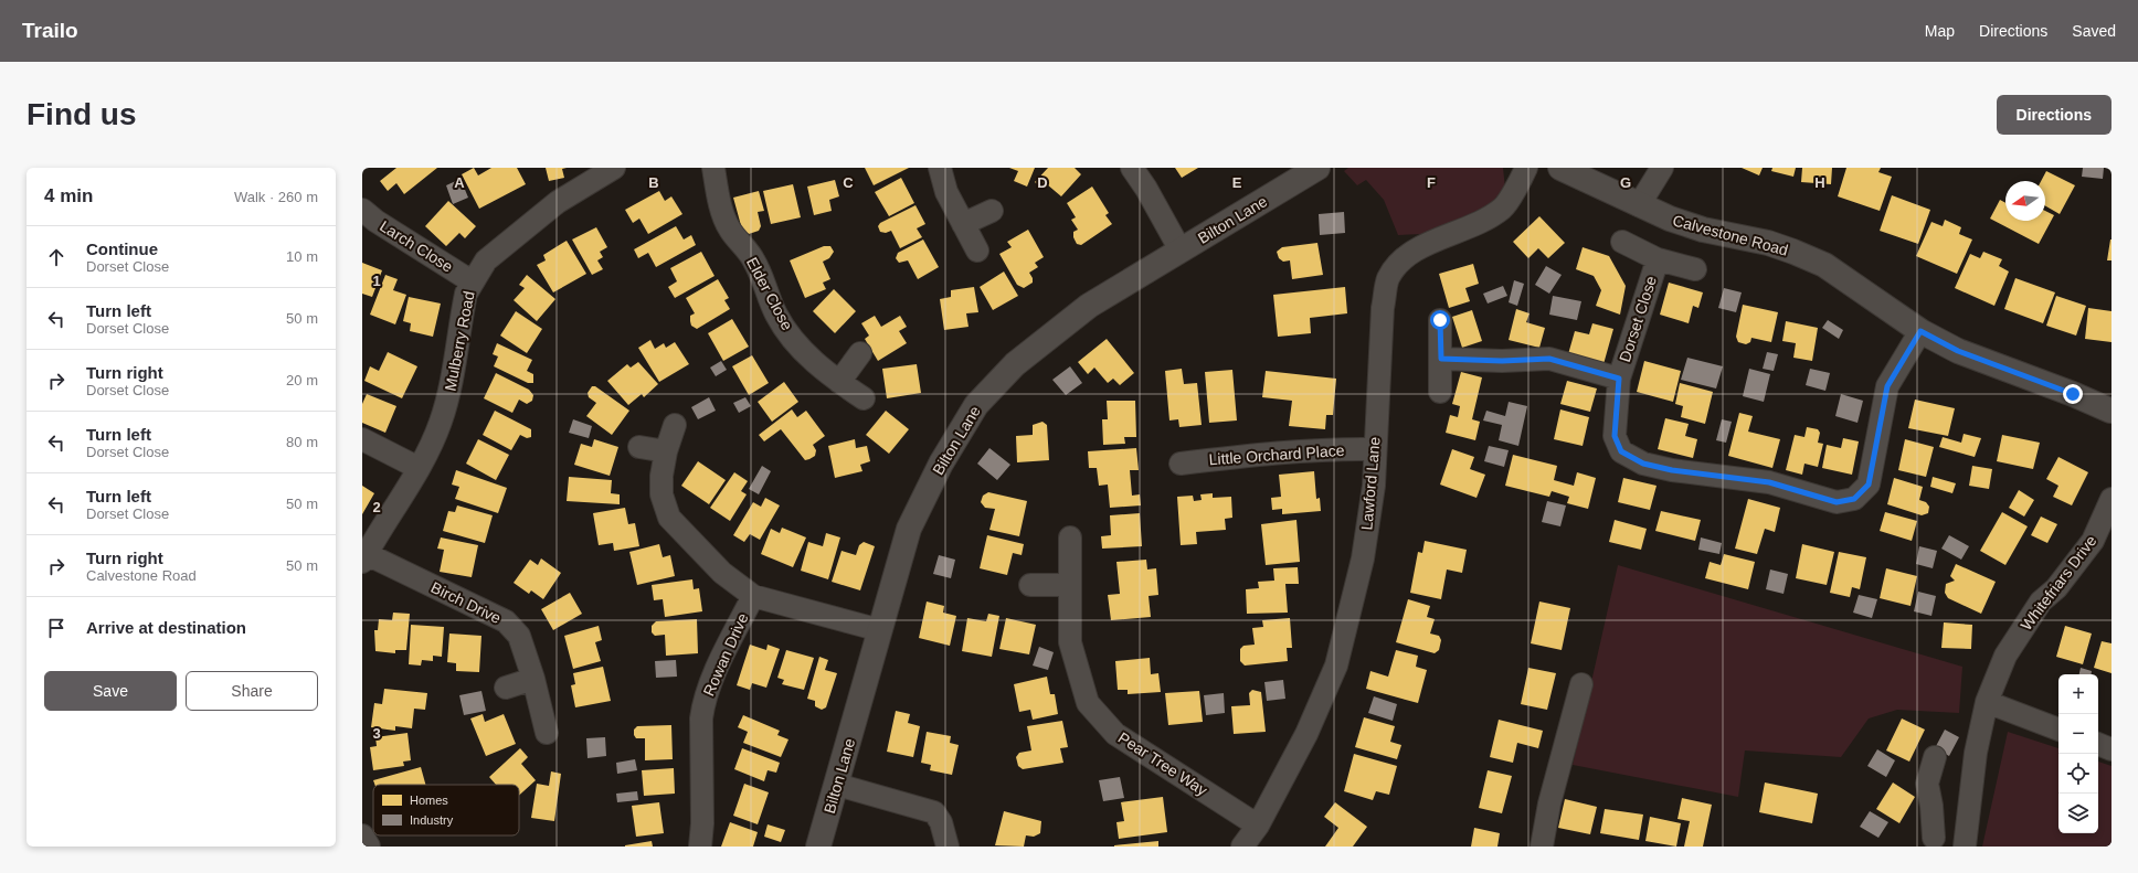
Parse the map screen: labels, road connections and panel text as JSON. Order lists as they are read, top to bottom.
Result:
{
  "streets": {
    "street": [
      "Bilton Lane",
      "Calvestone Road",
      "Larch Close",
      "Elder Close",
      "Dorset Close",
      "Mulberry Road",
      "Little Orchard Place",
      "Lawford Lane",
      "Whitefriars Drive",
      "Birch Drive",
      "Rowan Drive",
      "Pear Tree Way"
    ]
  },
  "crossings": [
    ["Bilton Lane", "Rowan Drive"],
    ["Calvestone Road", "Dorset Close"],
    ["Larch Close", "Mulberry Road"],
    ["Mulberry Road", "Birch Drive"],
    ["Little Orchard Place", "Lawford Lane"],
    ["Lawford Lane", "Pear Tree Way"]
  ],
  "legend": ["Homes", "Industry"],
  "north": "left",
  "page": {
    "header": "Trailo",
    "nav": ["Map", "Directions", "Saved"],
    "buttons": [
      "Directions",
      ["Save", "Share"]
    ],
    "title": "Find us",
    "heading": ["4 min", "Walk · 260 m"],
    "list": [
      ["Continue", "Dorset Close", "10 m"],
      ["Turn left", "Dorset Close", "50 m"],
      ["Turn right", "Dorset Close", "20 m"],
      ["Turn left", "Dorset Close", "80 m"],
      ["Turn left", "Dorset Close", "50 m"],
      ["Turn right", "Calvestone Road", "50 m"],
      "Arrive at destination"
    ],
    "map_buttons": ["+", "−"]
  },
  "grid": {
    "columns": [
      "A",
      "B",
      "C",
      "D",
      "E",
      "F",
      "G",
      "H"
    ],
    "rows": ["1", "2", "3"]
  }
}
